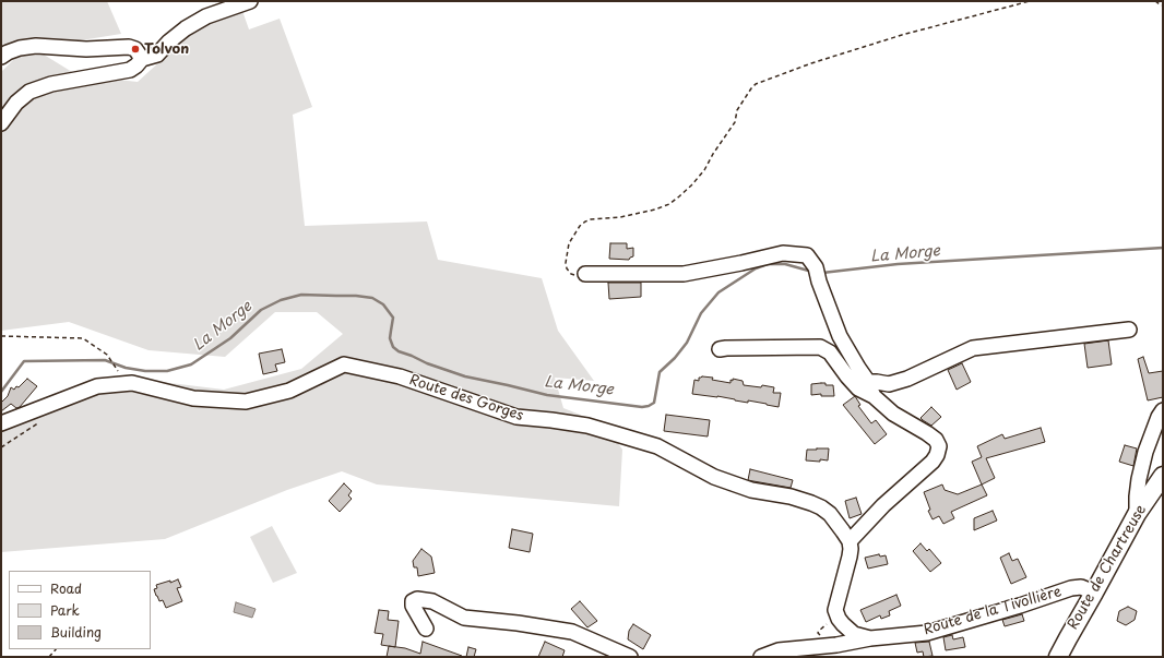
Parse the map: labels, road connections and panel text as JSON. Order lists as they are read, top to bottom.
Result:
{
  "streets": {
    "main road": ["Route de Chartreuse"],
    "street": ["Route des Gorges", "Route de la Tivollière"]
  },
  "crossings": [
    ["Route de Chartreuse", "Route de la Tivollière"]
  ],
  "water": ["La Morge"],
  "places": ["Tolvon"],
  "legend": ["Road", "Park", "Building"]
}
